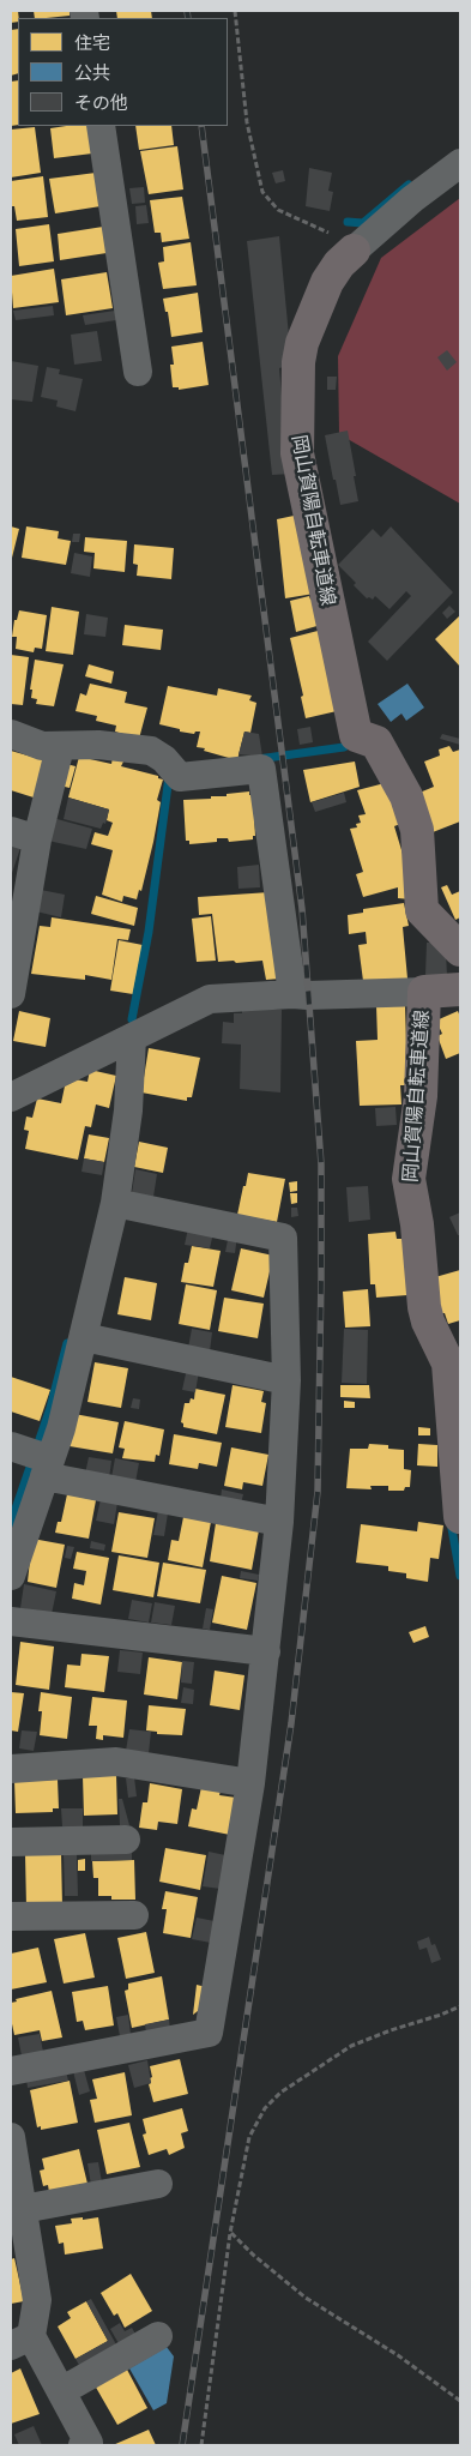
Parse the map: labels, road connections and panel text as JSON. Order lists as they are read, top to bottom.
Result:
{
  "streets": {
    "main road": ["岡山賀陽自転車道線"]
  },
  "legend": ["住宅", "公共", "その他"]
}
